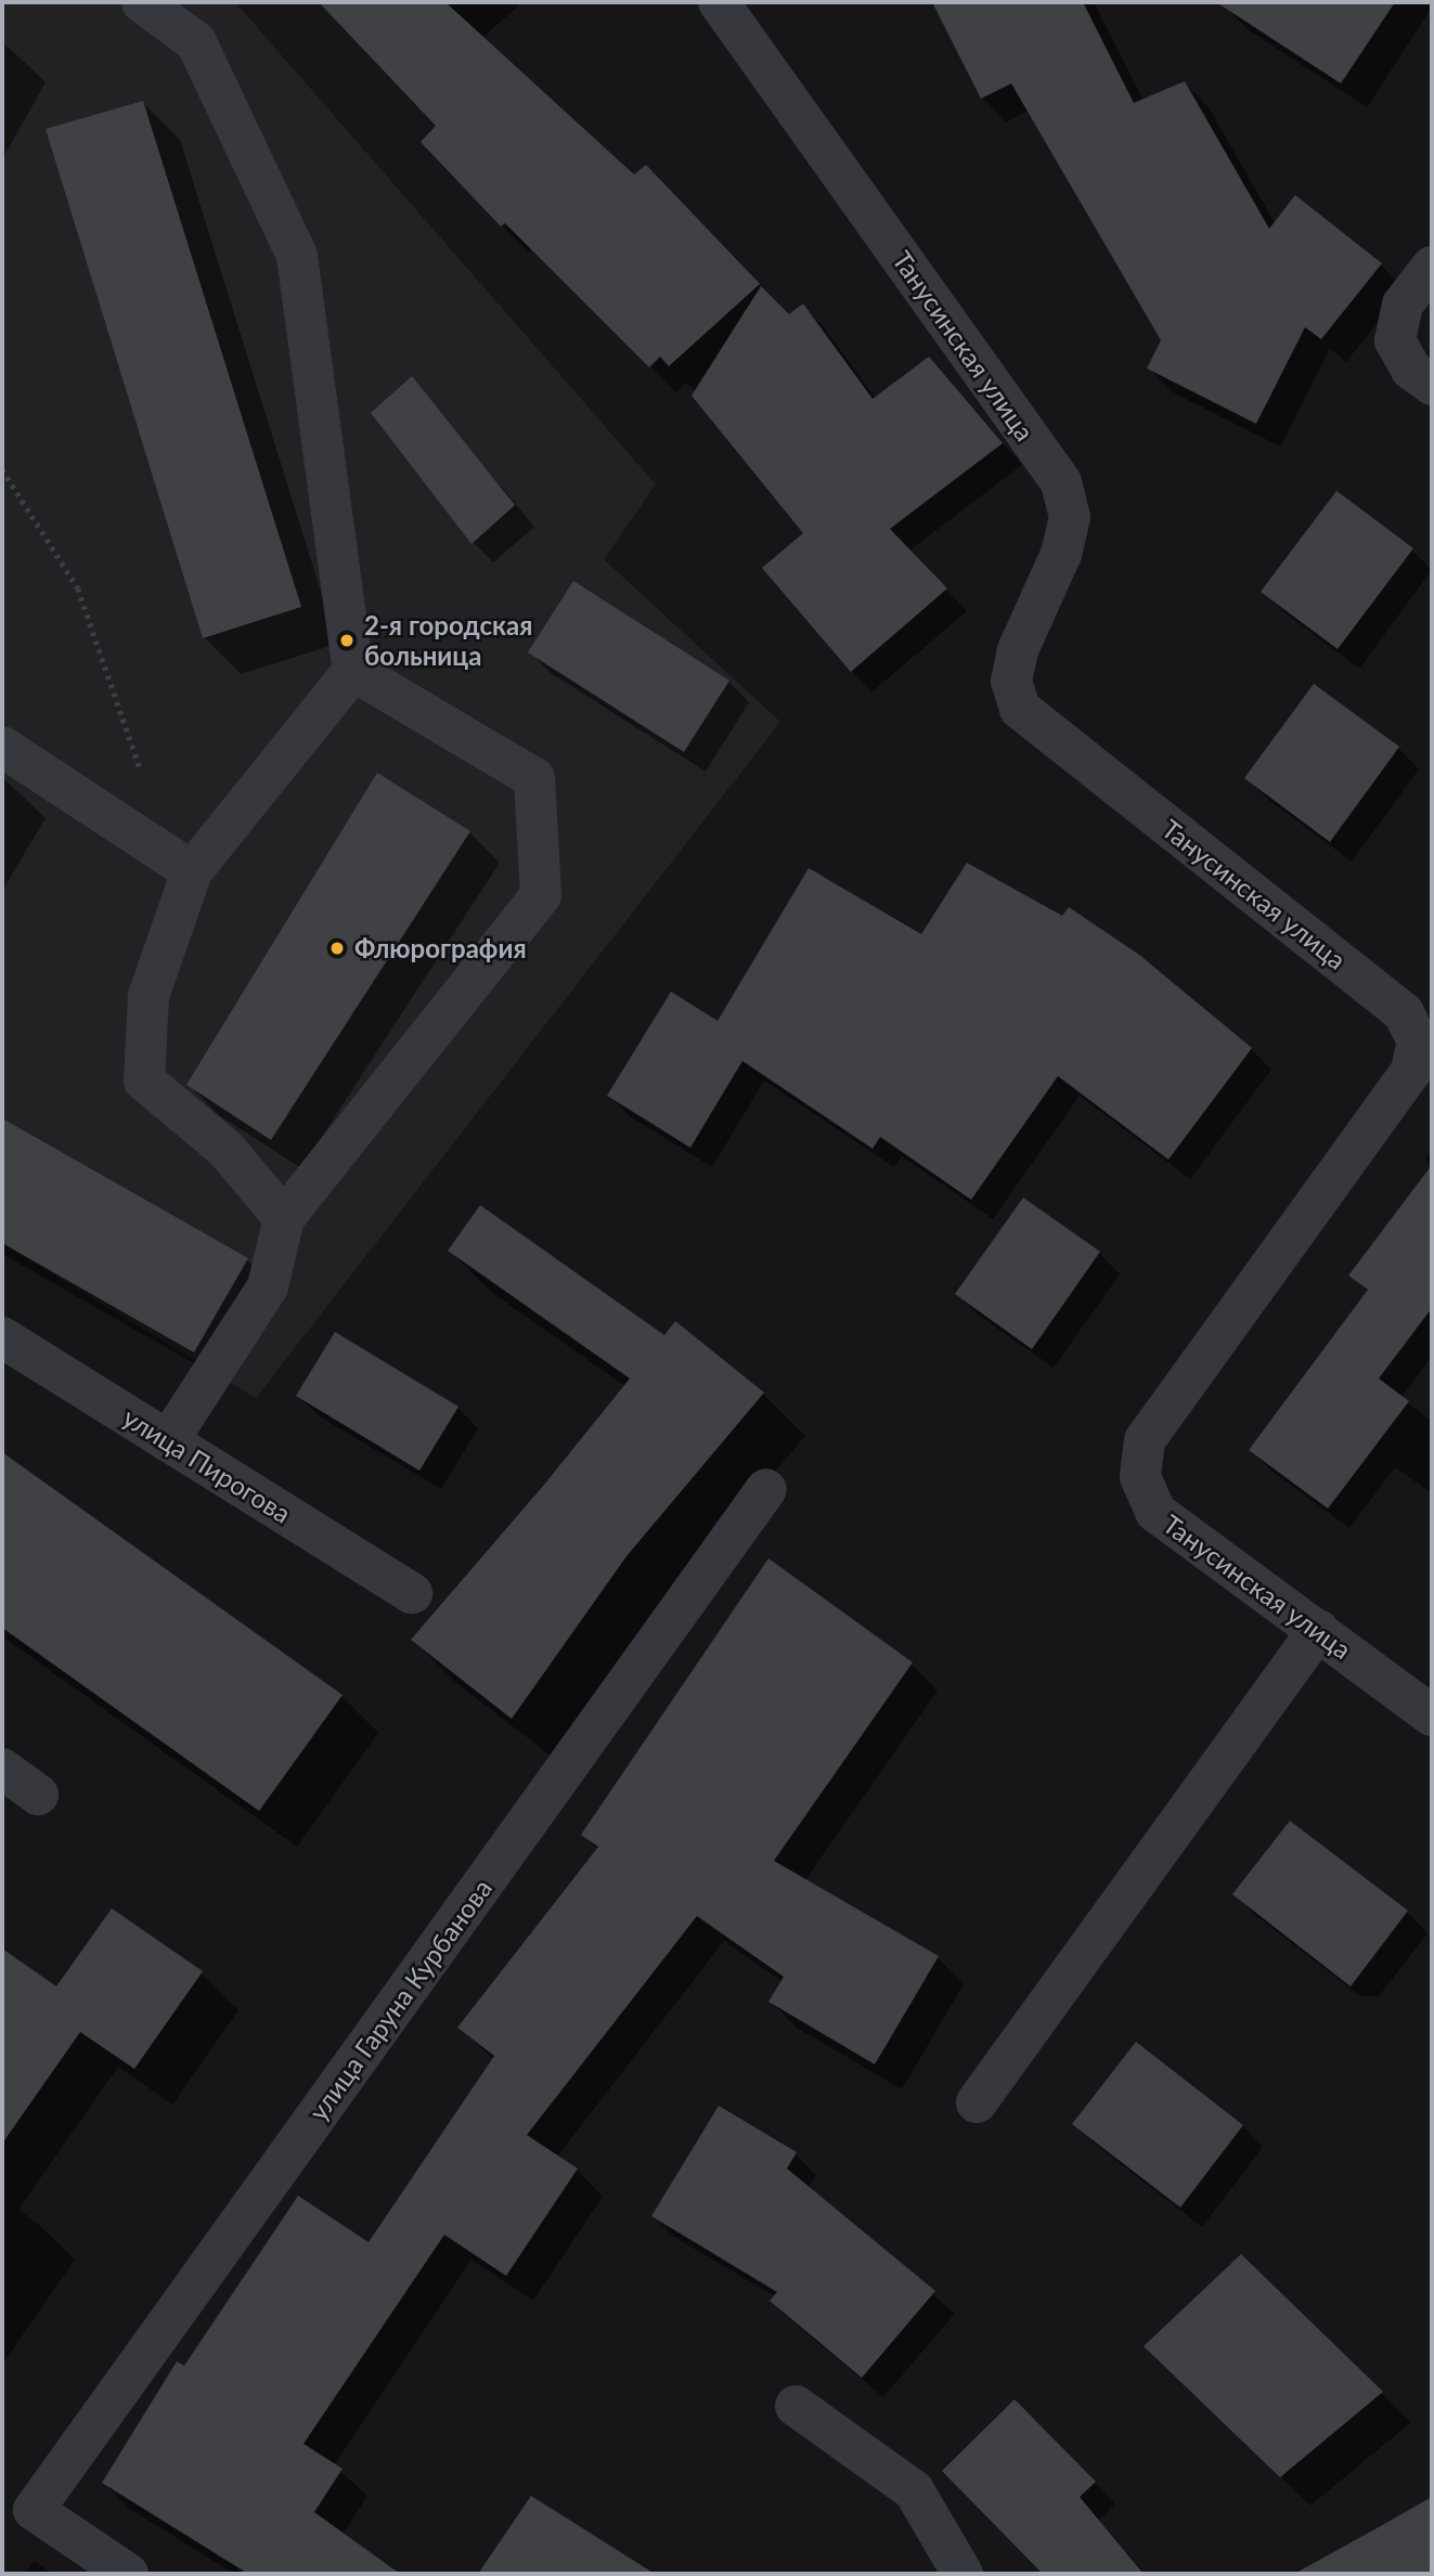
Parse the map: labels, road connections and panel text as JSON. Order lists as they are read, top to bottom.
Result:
{
  "streets": {
    "street": ["Танусинская улица", "улица Пирогова", "улица Гаруна Курбанова"]
  },
  "places": ["2-я городская больница", "Флюрография"]
}
